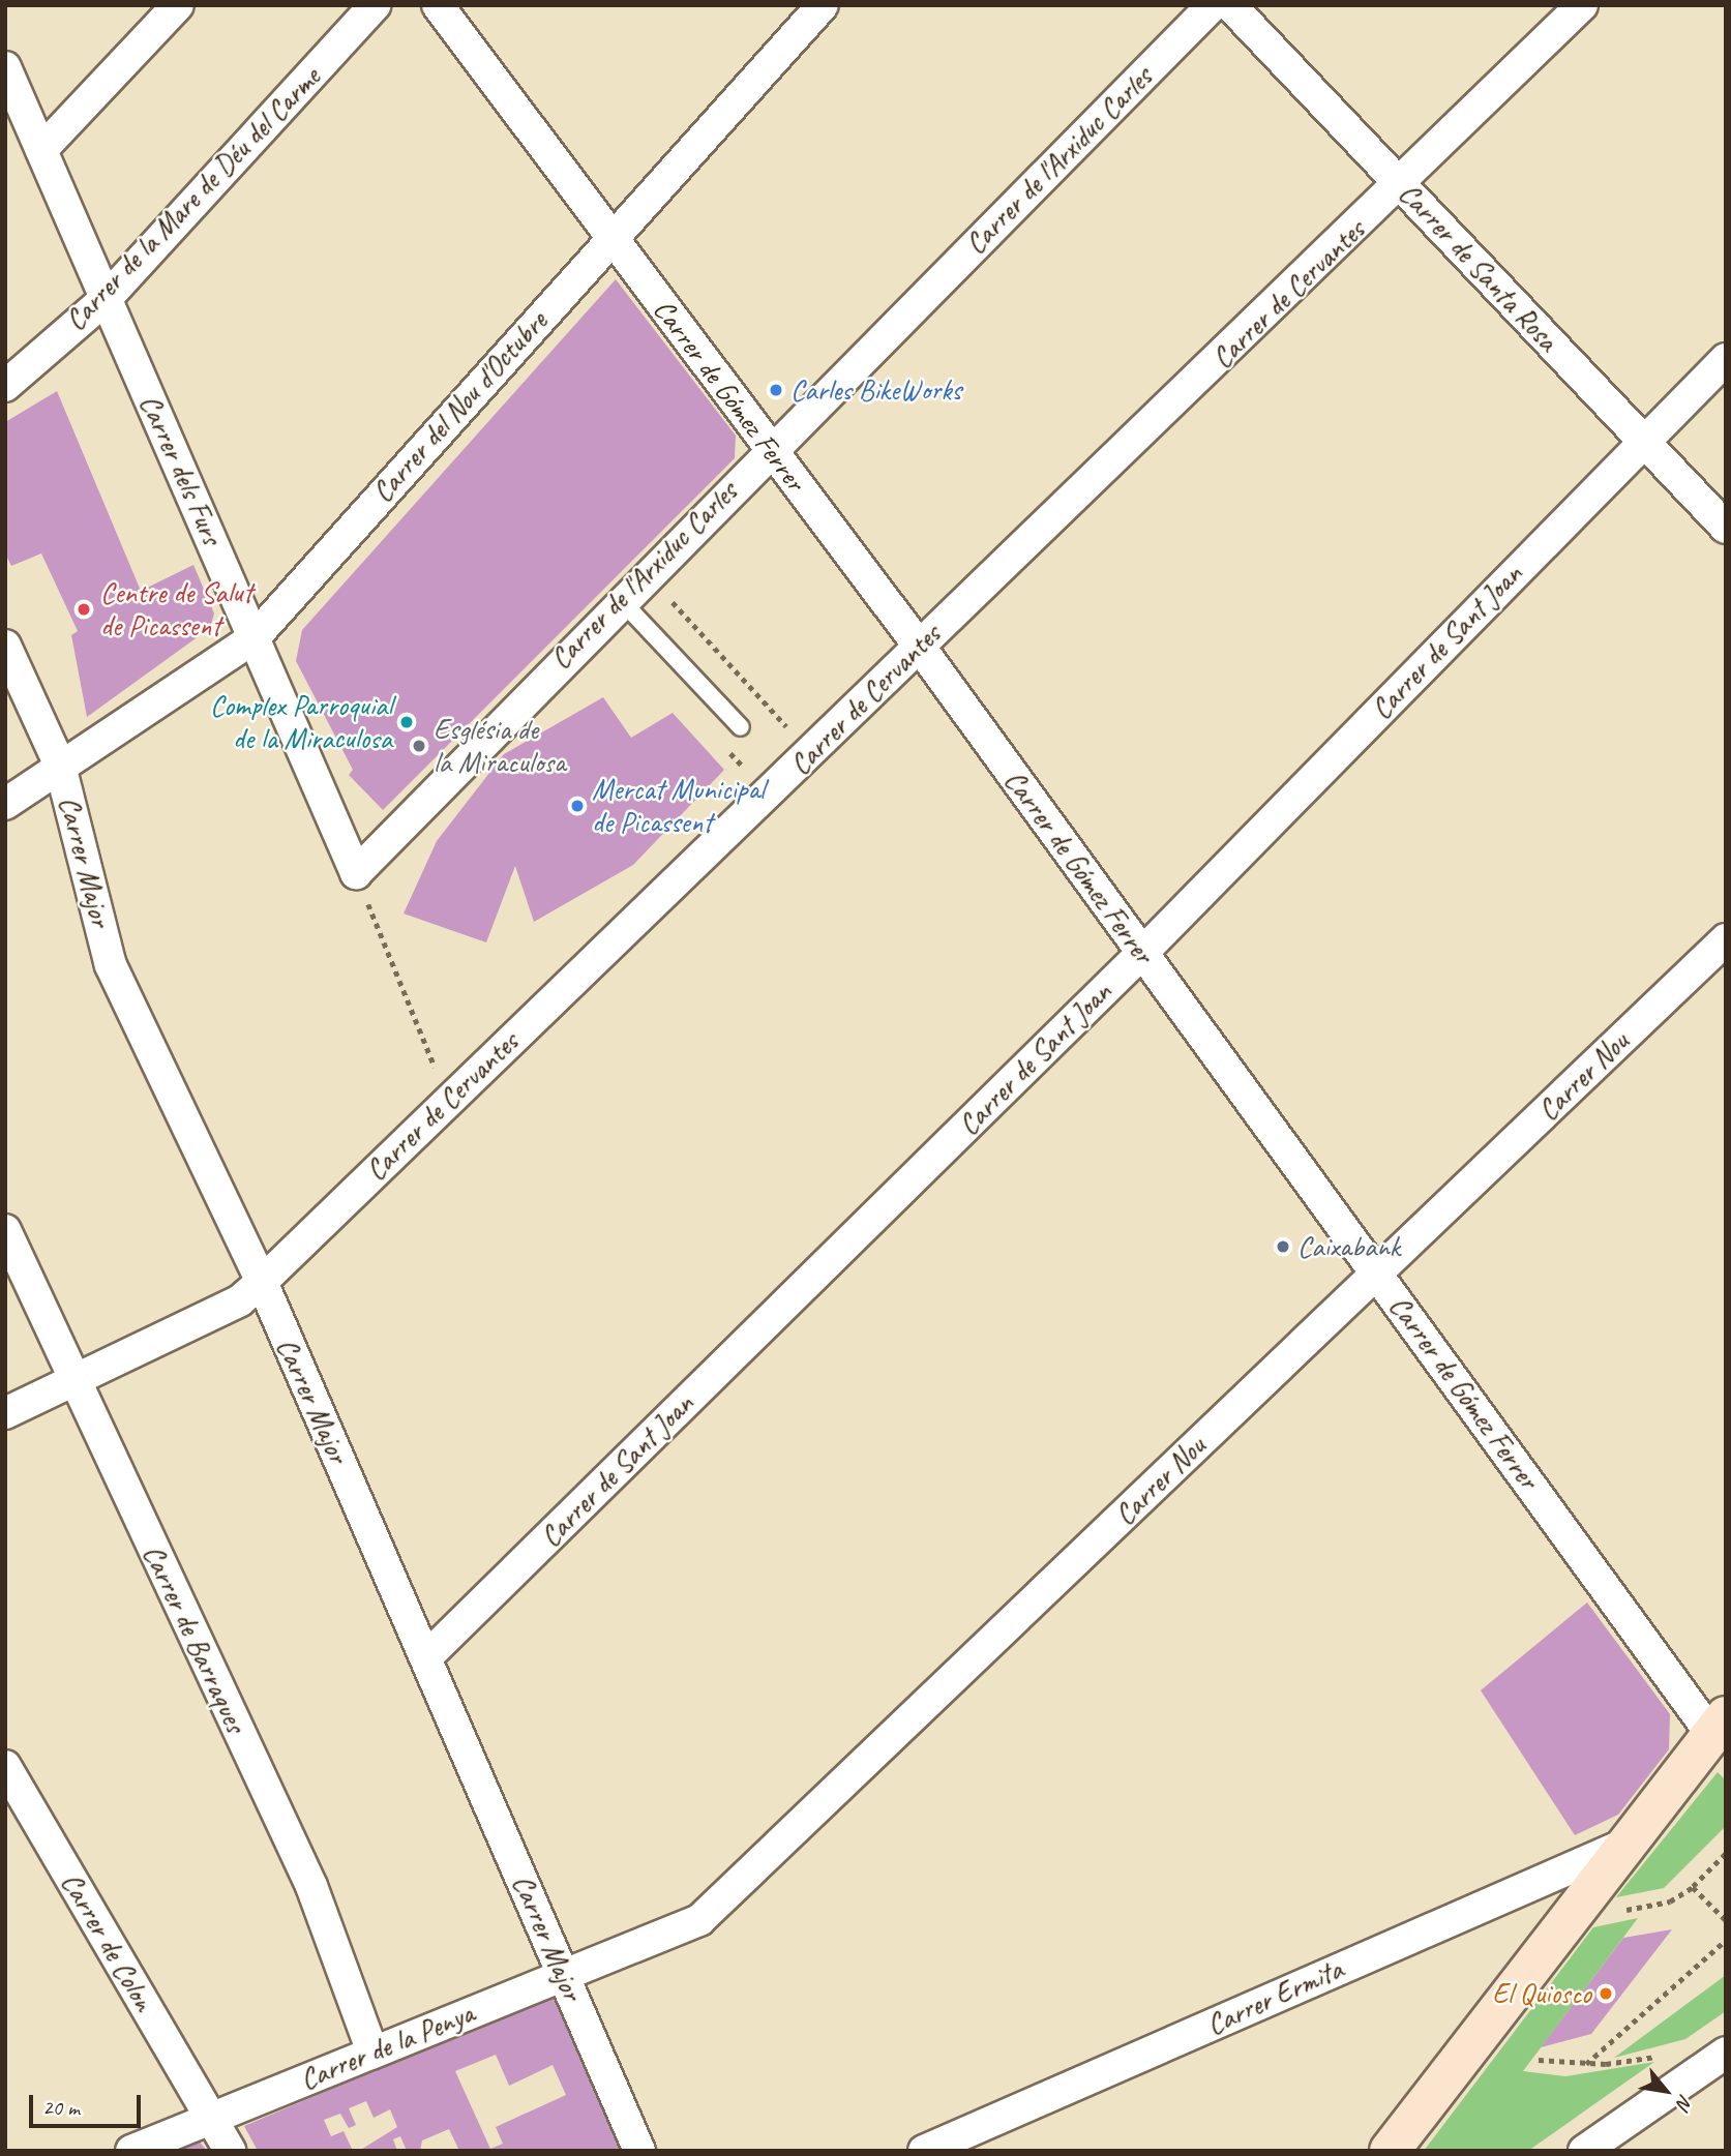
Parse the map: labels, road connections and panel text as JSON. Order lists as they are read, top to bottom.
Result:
{
  "streets": {
    "street": [
      "Carrer de l'Arxiduc Carles",
      "Carrer de la Mare de Déu del Carme",
      "Carrer de Santa Rosa",
      "Carrer de Cervantes",
      "Carrer de Gómez Ferrer",
      "Carrer del Nou d'Octubre",
      "Carrer dels Furs",
      "Carrer de Sant Joan",
      "Carrer Major",
      "Carrer Nou",
      "Carrer de Barraques",
      "Carrer de Colon",
      "Carrer Ermita",
      "Carrer de la Penya"
    ]
  },
  "crossings": [
    ["Carrer de l'Arxiduc Carles", "Carrer de Gómez Ferrer"],
    ["Carrer de l'Arxiduc Carles", "Carrer dels Furs"],
    ["Carrer de la Mare de Déu del Carme", "Carrer dels Furs"],
    ["Carrer de Santa Rosa", "Carrer de Cervantes"],
    ["Carrer de Santa Rosa", "Carrer de Sant Joan"],
    ["Carrer de Cervantes", "Carrer de Gómez Ferrer"],
    ["Carrer de Cervantes", "Carrer Major"],
    ["Carrer de Cervantes", "Carrer de Barraques"],
    ["Carrer de Gómez Ferrer", "Carrer del Nou d'Octubre"],
    ["Carrer de Gómez Ferrer", "Carrer de Sant Joan"],
    ["Carrer de Gómez Ferrer", "Carrer Nou"],
    ["Carrer del Nou d'Octubre", "Carrer dels Furs"],
    ["Carrer del Nou d'Octubre", "Carrer Major"],
    ["Carrer de Sant Joan", "Carrer Major"],
    ["Carrer Major", "Carrer Nou"],
    ["Carrer Major", "Carrer de la Penya"],
    ["Carrer Nou", "Carrer de la Penya"],
    ["Carrer de Barraques", "Carrer de la Penya"],
    ["Carrer de Colon", "Carrer de la Penya"]
  ],
  "places": [
    "Carles BikeWorks",
    "Centre de Salut de Picassent",
    "Complex Parroquial de la Miraculosa",
    "Església de la Miraculosa",
    "Mercat Municipal de Picassent",
    "Caixabank",
    "El Quiosco"
  ],
  "scale_bar": "20 m",
  "north": "bottom right"
}
